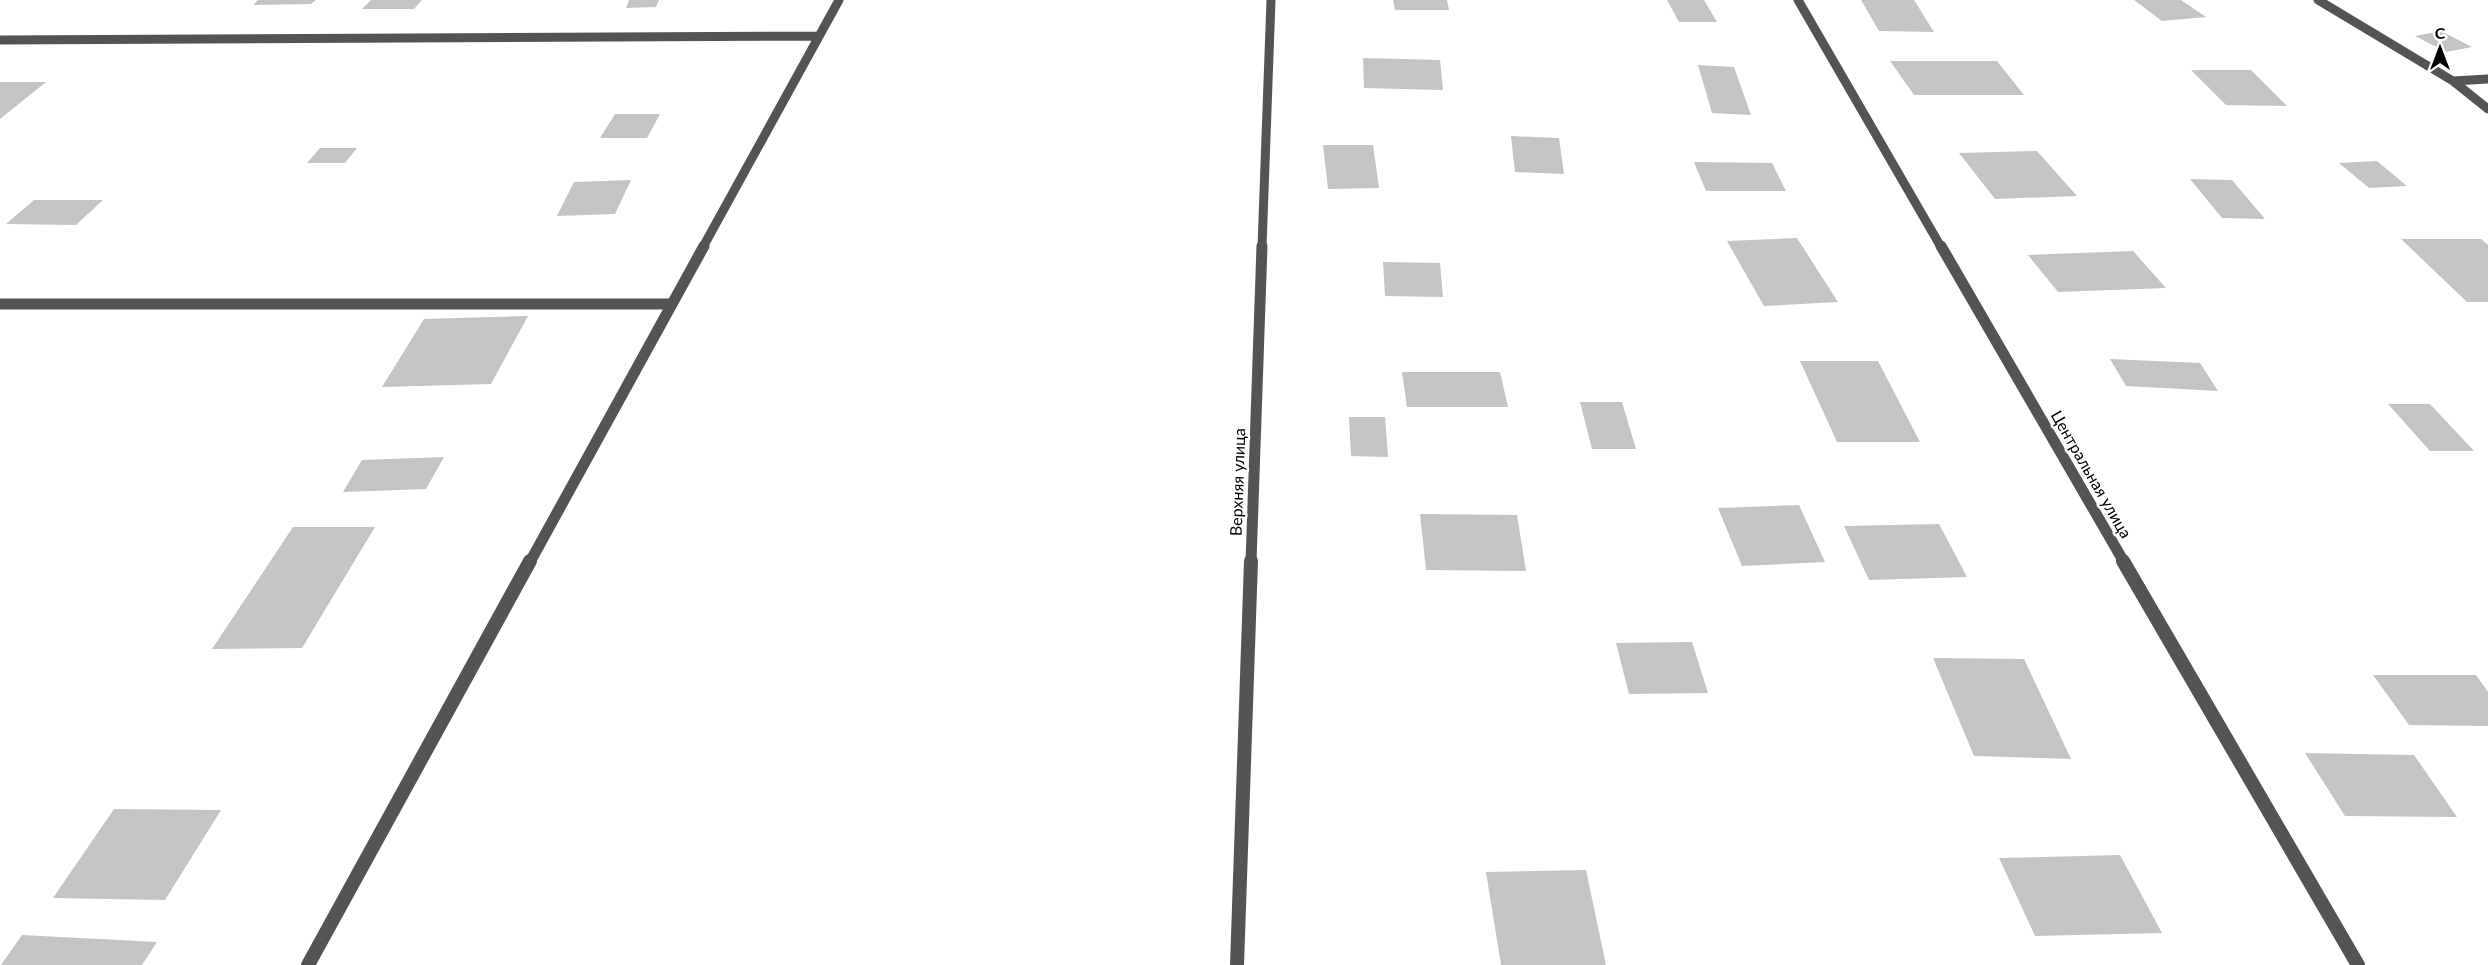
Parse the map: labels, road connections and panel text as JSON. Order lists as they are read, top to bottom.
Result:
{
  "streets": {
    "street": ["Центральная улица", "Верхняя улица"]
  },
  "north": "top"
}
